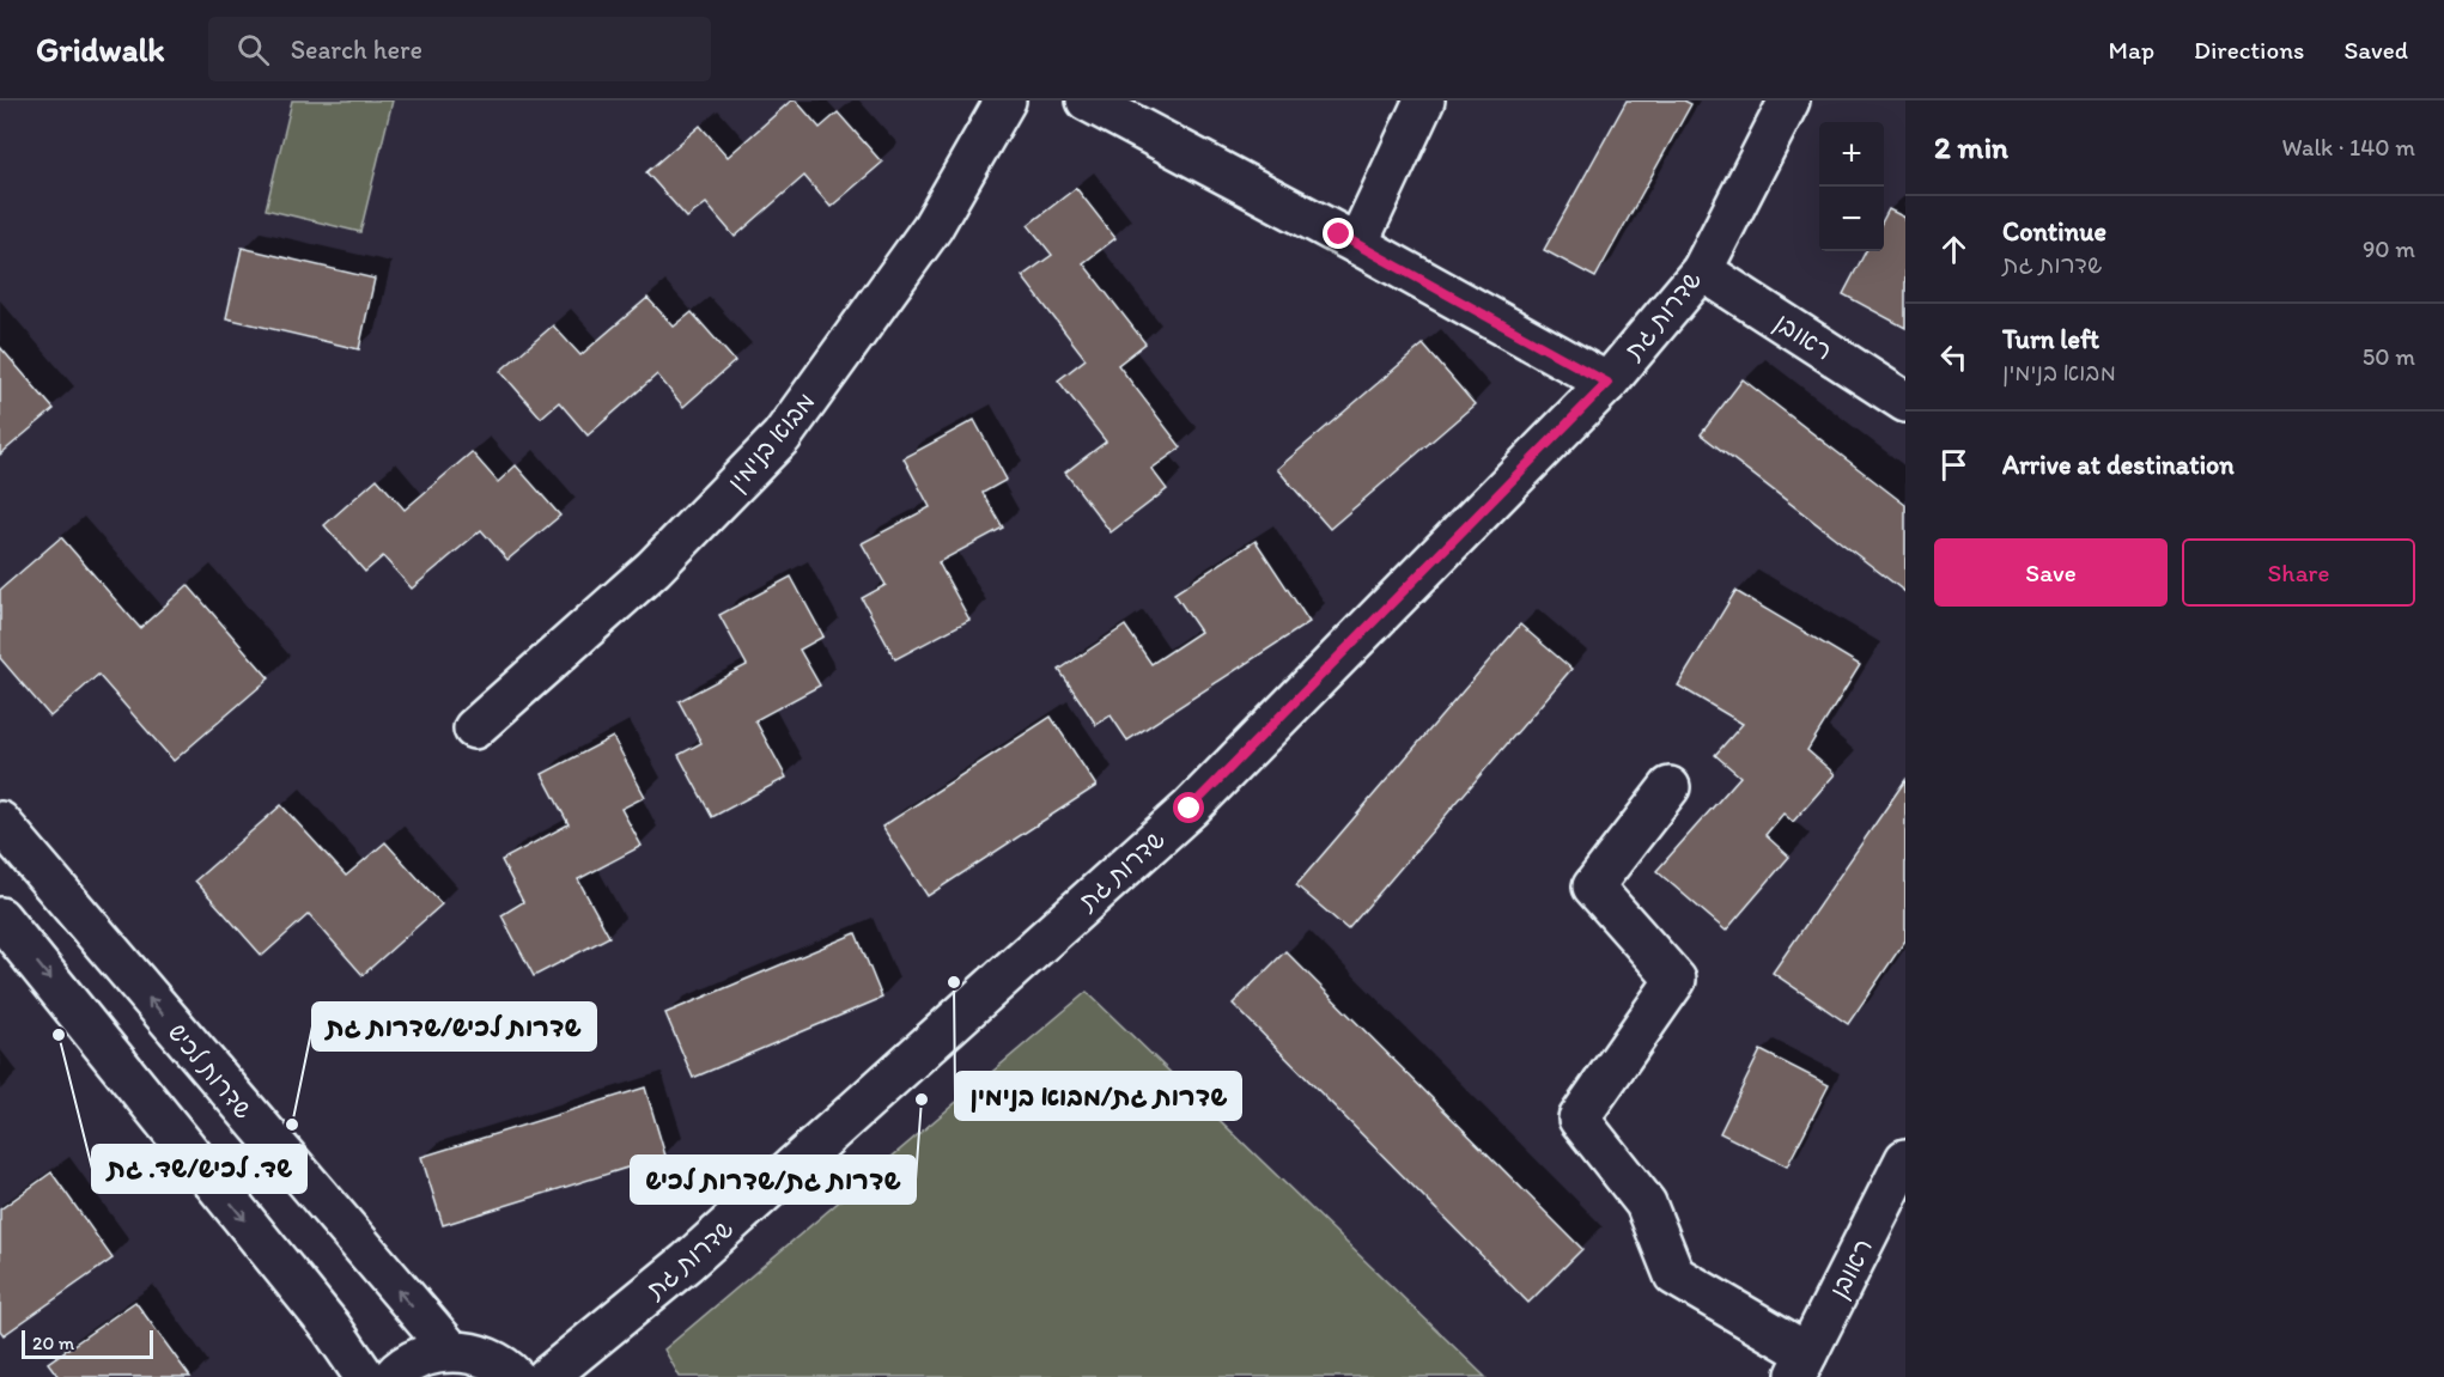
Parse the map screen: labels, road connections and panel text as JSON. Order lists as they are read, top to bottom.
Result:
{
  "streets": {
    "street": [
      "שדרות גת",
      "ראובן",
      "מבוא בנימין",
      "שדרות לכיש"
    ]
  },
  "crossings": [
    ["שדרות גת", "ראובן"]
  ],
  "places": [
    "שדרות גת/מבוא בנימין",
    "שד. לכיש/שד. גת",
    "שדרות גת/שדרות לכיש",
    "שדרות לכיש/שדרות גת"
  ],
  "scale_bar": "20 m",
  "page": {
    "header": "Gridwalk",
    "search": "Search here",
    "nav": ["Map", "Directions", "Saved"],
    "heading": ["2 min", "Walk · 140 m"],
    "map_buttons": ["+", "−"],
    "list": [
      ["Continue", "שדרות גת", "90 m"],
      ["Turn left", "מבוא בנימין", "50 m"],
      "Arrive at destination"
    ],
    "buttons": ["Save", "Share"],
    "scale": "20 m"
  }
}
